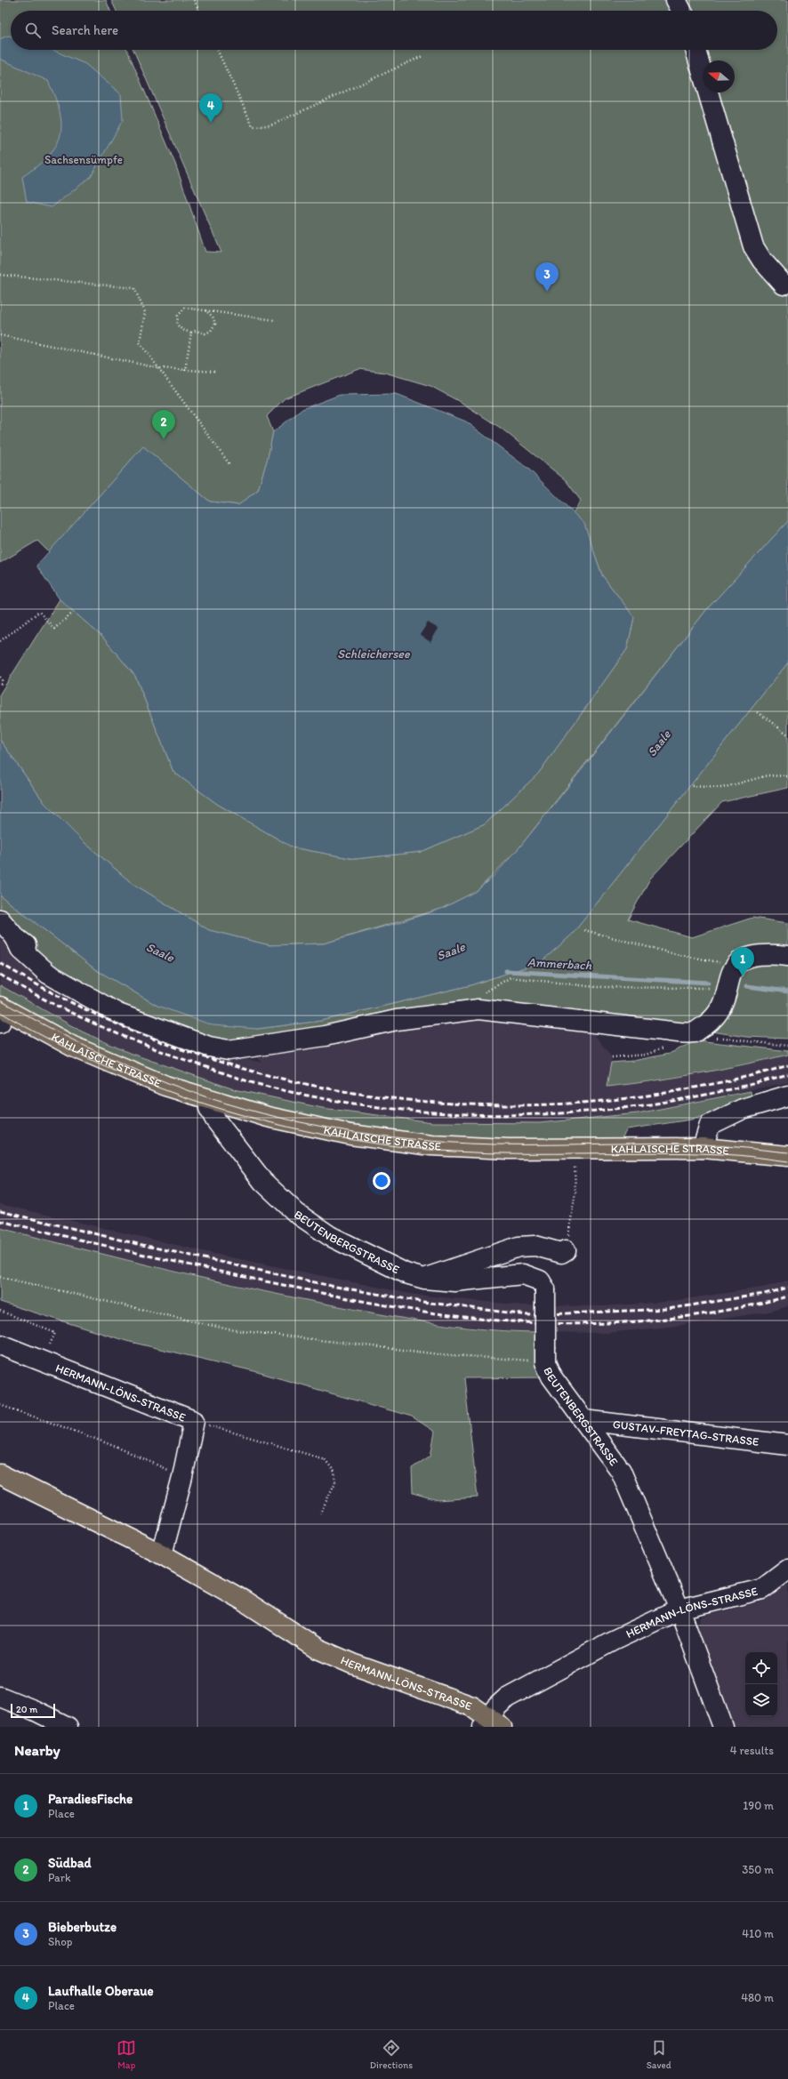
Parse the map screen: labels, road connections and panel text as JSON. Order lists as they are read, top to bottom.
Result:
{
  "streets": {
    "main road": ["KAHLAISCHE STRASSE", "HERMANN-LÖNS-STRASSE"],
    "street": ["BEUTENBERGSTRASSE", "GUSTAV-FREYTAG-STRASSE"]
  },
  "crossings": [
    ["KAHLAISCHE STRASSE", "BEUTENBERGSTRASSE"],
    ["BEUTENBERGSTRASSE", "HERMANN-LÖNS-STRASSE"],
    ["BEUTENBERGSTRASSE", "GUSTAV-FREYTAG-STRASSE"]
  ],
  "water": ["Schleichersee", "Saale", "Ammerbach"],
  "parks": ["Sachsensümpfe"],
  "scale_bar": "20 m",
  "north": "left",
  "page": {
    "search": "Search here",
    "pins": [
      "4",
      "3",
      "2",
      "1"
    ],
    "scale": "20 m",
    "heading": ["Nearby", "4 results"],
    "list": [
      {
        "mark": "1",
        "name": "ParadiesFische",
        "note": "Place",
        "value": "190 m"
      },
      {
        "mark": "2",
        "name": "Südbad",
        "note": "Park",
        "value": "350 m"
      },
      {
        "mark": "3",
        "name": "Bieberbutze",
        "note": "Shop",
        "value": "410 m"
      },
      {
        "mark": "4",
        "name": "Laufhalle Oberaue",
        "note": "Place",
        "value": "480 m"
      }
    ],
    "nav": ["Map", "Directions", "Saved"]
  }
}
